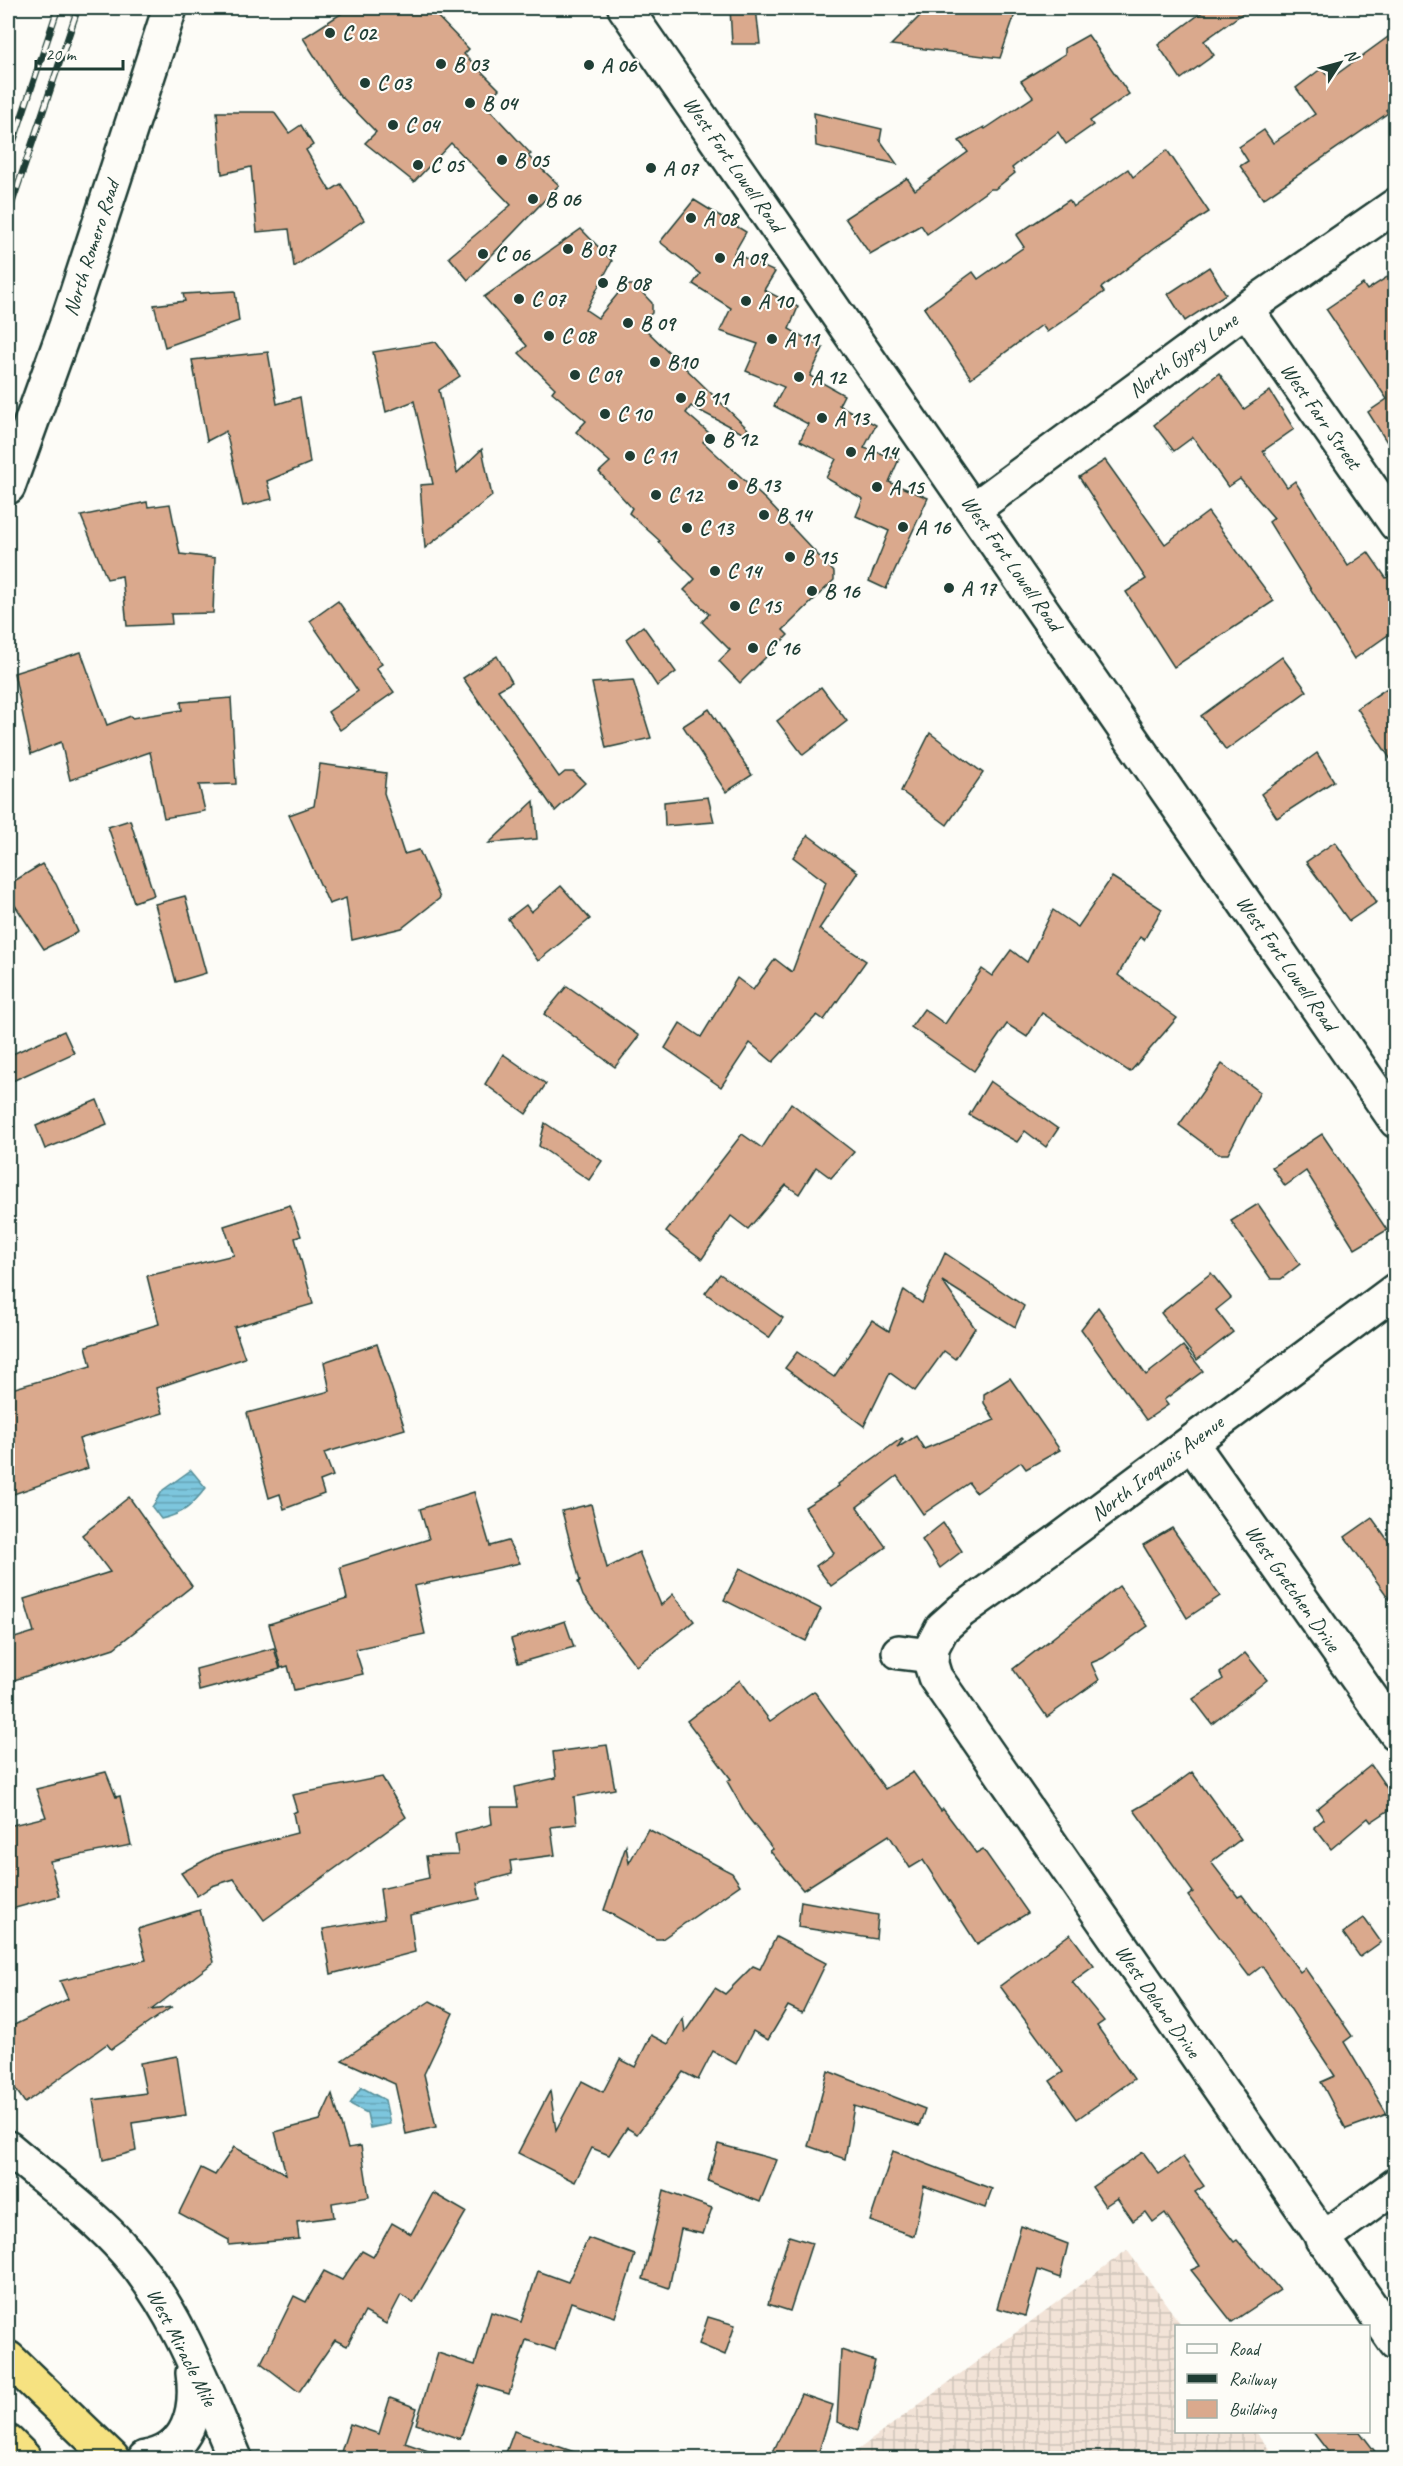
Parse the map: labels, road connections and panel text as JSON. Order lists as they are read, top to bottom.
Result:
{
  "streets": {
    "street": [
      "West Fort Lowell Road",
      "North Romero Road",
      "North Gypsy Lane",
      "West Farr Street",
      "North Iroquois Avenue",
      "West Gretchen Drive",
      "West Delano Drive",
      "West Miracle Mile"
    ]
  },
  "crossings": [
    ["West Fort Lowell Road", "North Gypsy Lane"],
    ["North Gypsy Lane", "West Farr Street"],
    ["North Iroquois Avenue", "West Gretchen Drive"],
    ["North Iroquois Avenue", "West Delano Drive"]
  ],
  "places": [
    "C 02",
    "B 03",
    "A 06",
    "C 03",
    "B 04",
    "C 04",
    "B 05",
    "C 05",
    "A 07",
    "B 06",
    "A 08",
    "B 07",
    "C 06",
    "A 09",
    "B 08",
    "C 07",
    "A 10",
    "B 09",
    "C 08",
    "A 11",
    "B10",
    "C 09",
    "A 12",
    "B 11",
    "C 10",
    "A 13",
    "B 12",
    "A 14",
    "C 11",
    "B 13",
    "A 15",
    "C 12",
    "B 14",
    "A 16",
    "C 13",
    "B 15",
    "C 14",
    "A 17",
    "B 16",
    "C 15",
    "C 16"
  ],
  "legend": ["Road", "Railway", "Building"],
  "scale_bar": "20 m",
  "north": "top right"
}
